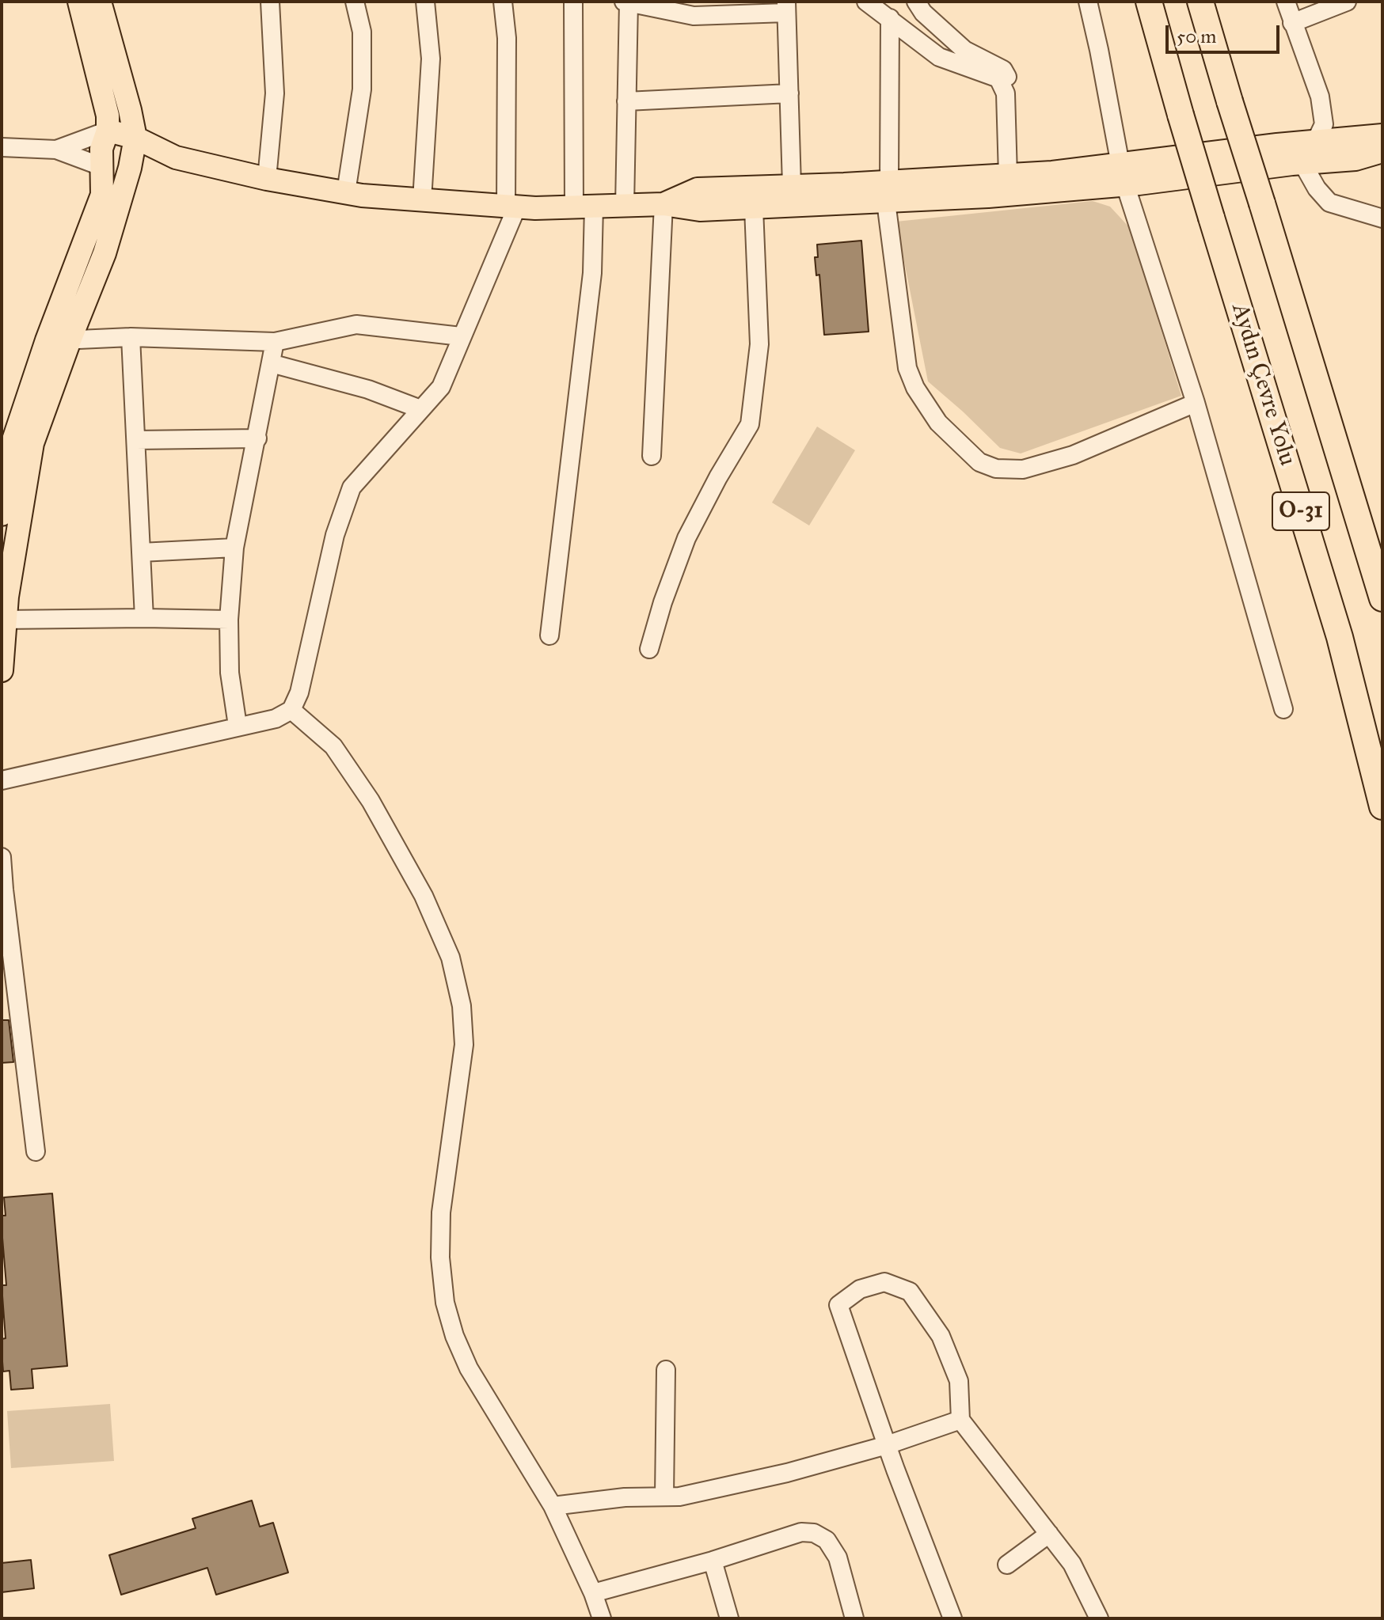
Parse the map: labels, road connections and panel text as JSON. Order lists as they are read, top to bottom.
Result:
{
  "streets": {
    "highway": ["Aydın Çevre Yolu", "O-31"]
  },
  "scale_bar": "50 m"
}
